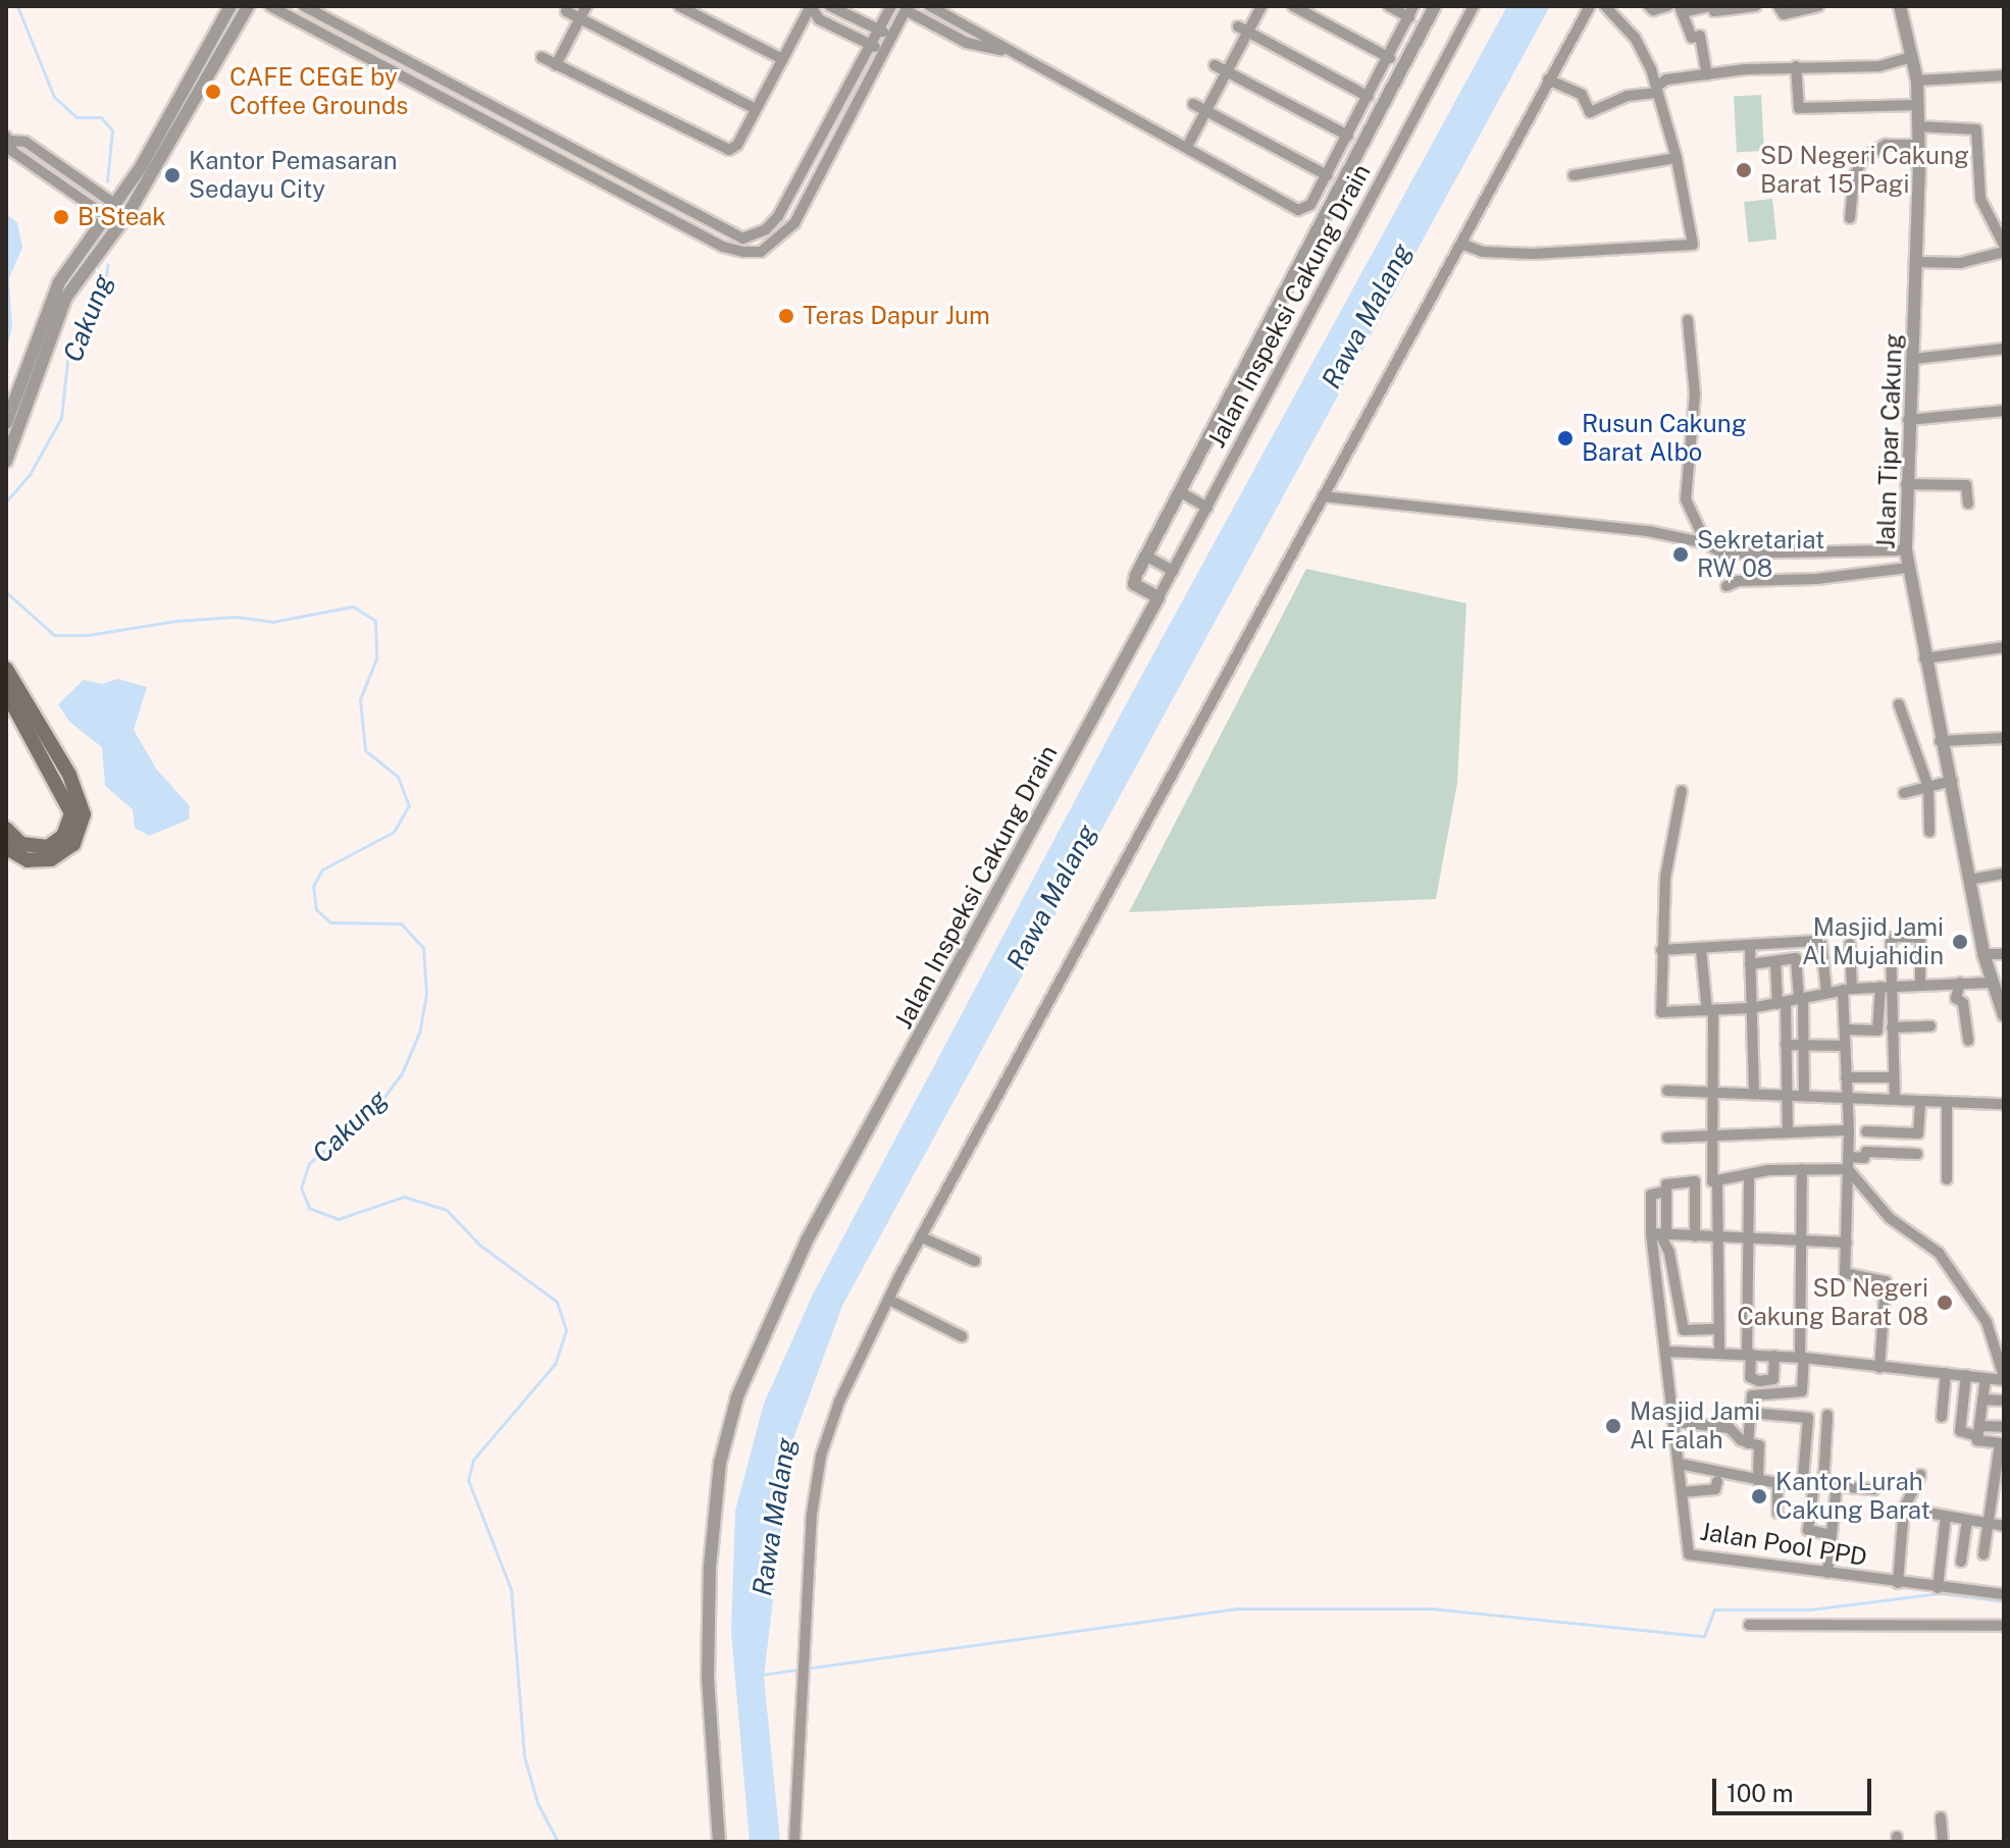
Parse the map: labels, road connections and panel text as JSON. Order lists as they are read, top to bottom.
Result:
{
  "streets": {
    "street": ["Jalan Inspeksi Cakung Drain", "Jalan Tipar Cakung", "Jalan Pool PPD"]
  },
  "water": ["Rawa Malang", "Cakung"],
  "places": [
    "CAFE CEGE by Coffee Grounds",
    "SD Negeri Cakung Barat 15 Pagi",
    "Kantor Pemasaran Sedayu City",
    "B'Steak",
    "Teras Dapur Jum",
    "Rusun Cakung Barat Albo",
    "Sekretariat RW 08",
    "Masjid Jami Al Mujahidin",
    "SD Negeri Cakung Barat 08",
    "Masjid Jami Al Falah",
    "Kantor Lurah Cakung Barat"
  ],
  "scale_bar": "100 m"
}
